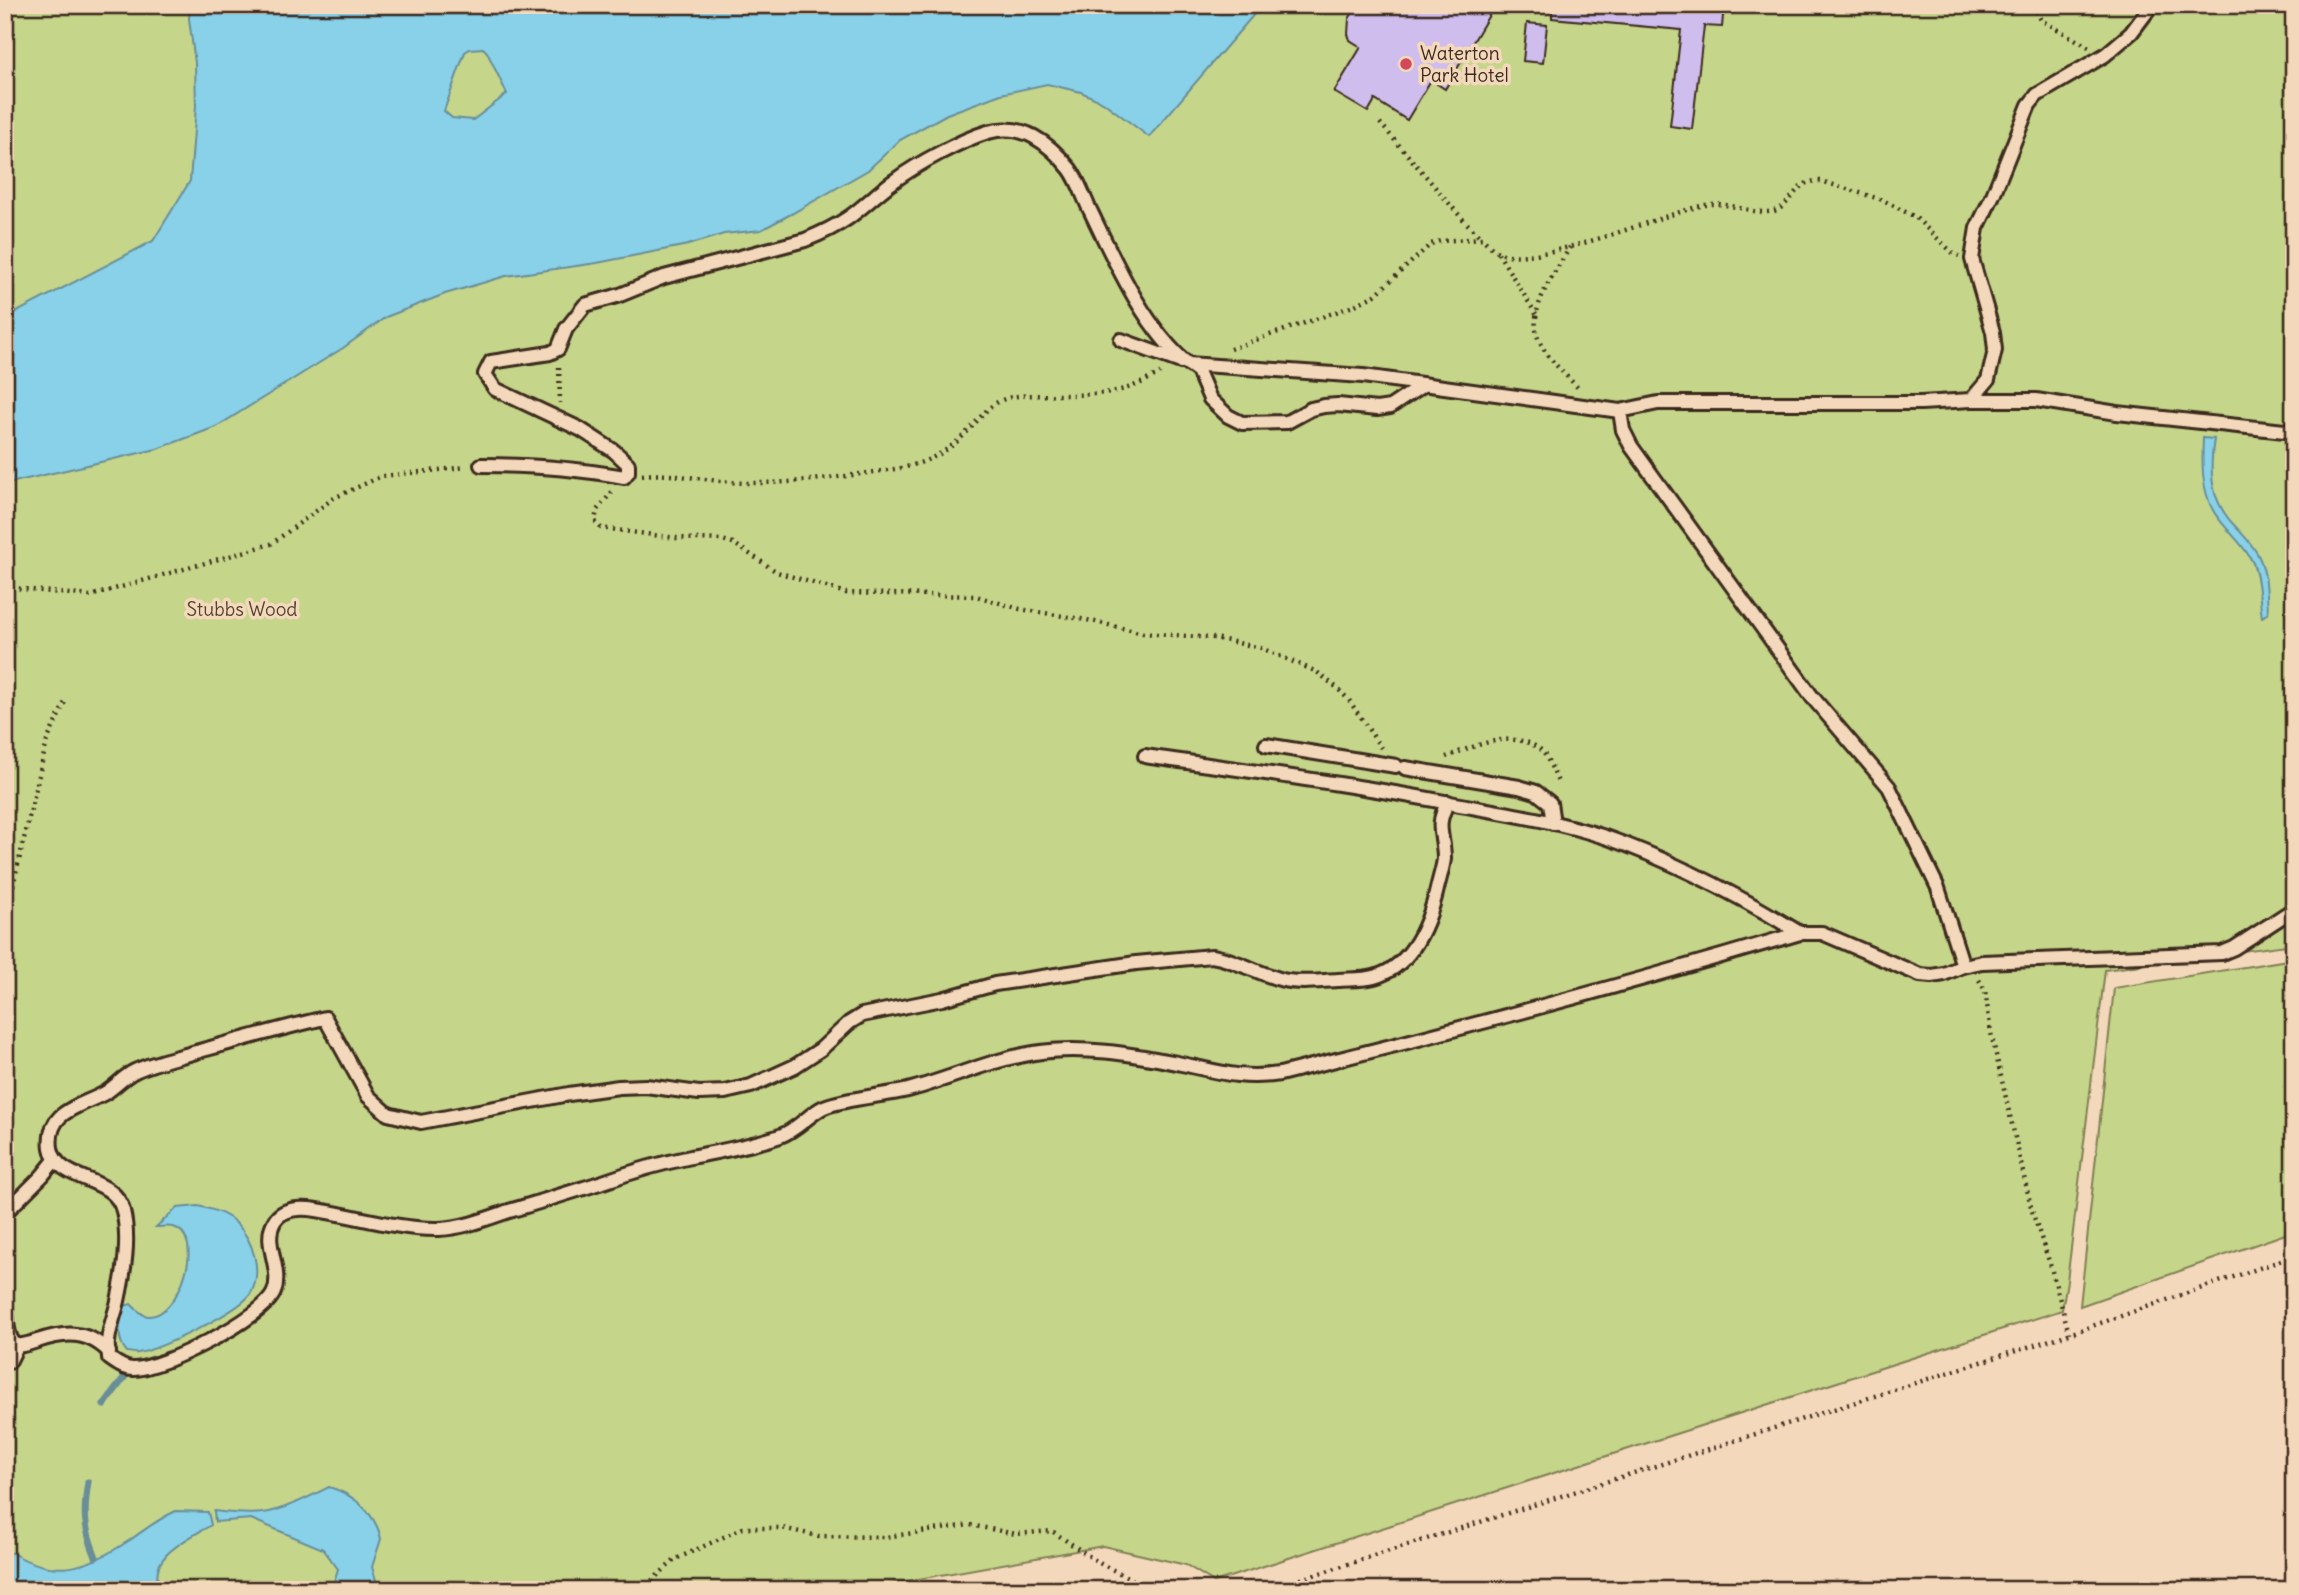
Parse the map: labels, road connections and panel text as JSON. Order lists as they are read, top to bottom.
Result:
{
  "parks": ["Stubbs Wood"],
  "places": ["Waterton Park Hotel"]
}
